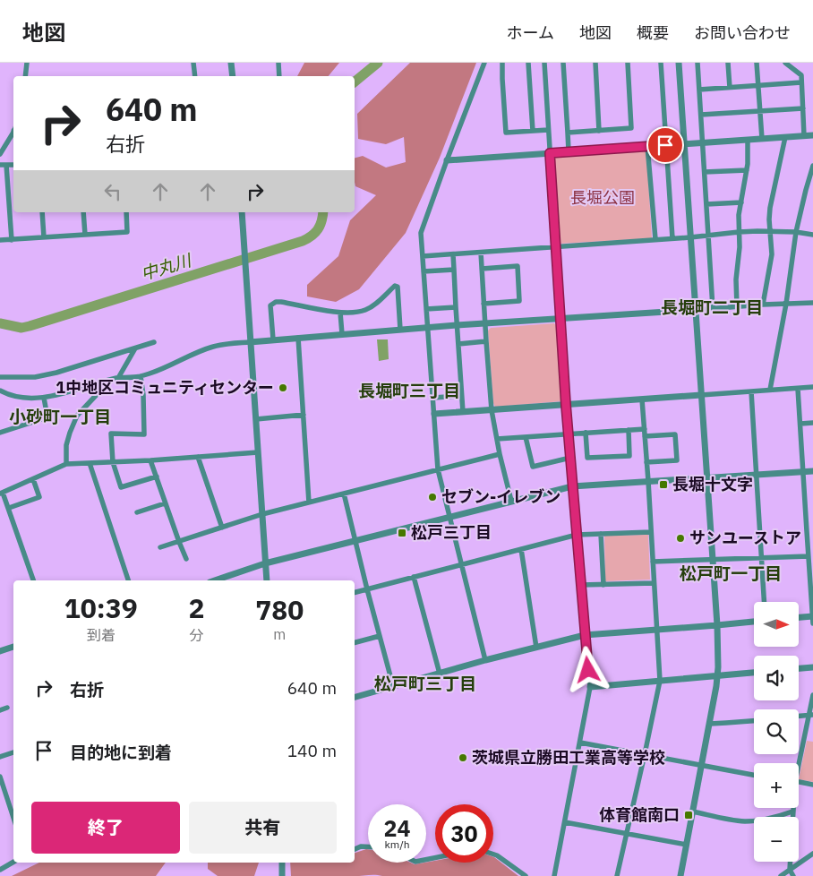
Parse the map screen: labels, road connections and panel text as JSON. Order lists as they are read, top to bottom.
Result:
{
  "districts": [
    "長堀町二丁目",
    "長堀町三丁目",
    "小砂町一丁目",
    "松戸町一丁目",
    "松戸町三丁目"
  ],
  "water": ["中丸川"],
  "parks": ["長堀公園"],
  "places": {
    "other": [
      "1中地区コミュニティセンター",
      "セブン-イレブン",
      "サンユーストア",
      "茨城県立勝田工業高等学校"
    ],
    "transit": ["長堀十文字", "松戸三丁目", "体育館南口"]
  },
  "north": "right",
  "page": {
    "header": "地図",
    "nav": [
      "ホーム",
      "地図",
      "概要",
      "お問い合わせ"
    ],
    "turn": ["640 m", "右折"],
    "eta": [
      "10:39",
      "到着",
      "2",
      "分",
      "780",
      "m"
    ],
    "map_buttons": ["+", "−"],
    "list": [
      {
        "name": "右折",
        "value": "640 m"
      },
      {
        "name": "目的地に到着",
        "value": "140 m"
      }
    ],
    "buttons": ["終了", "共有"],
    "speed": "24 km/h",
    "limit": "30"
  }
}
